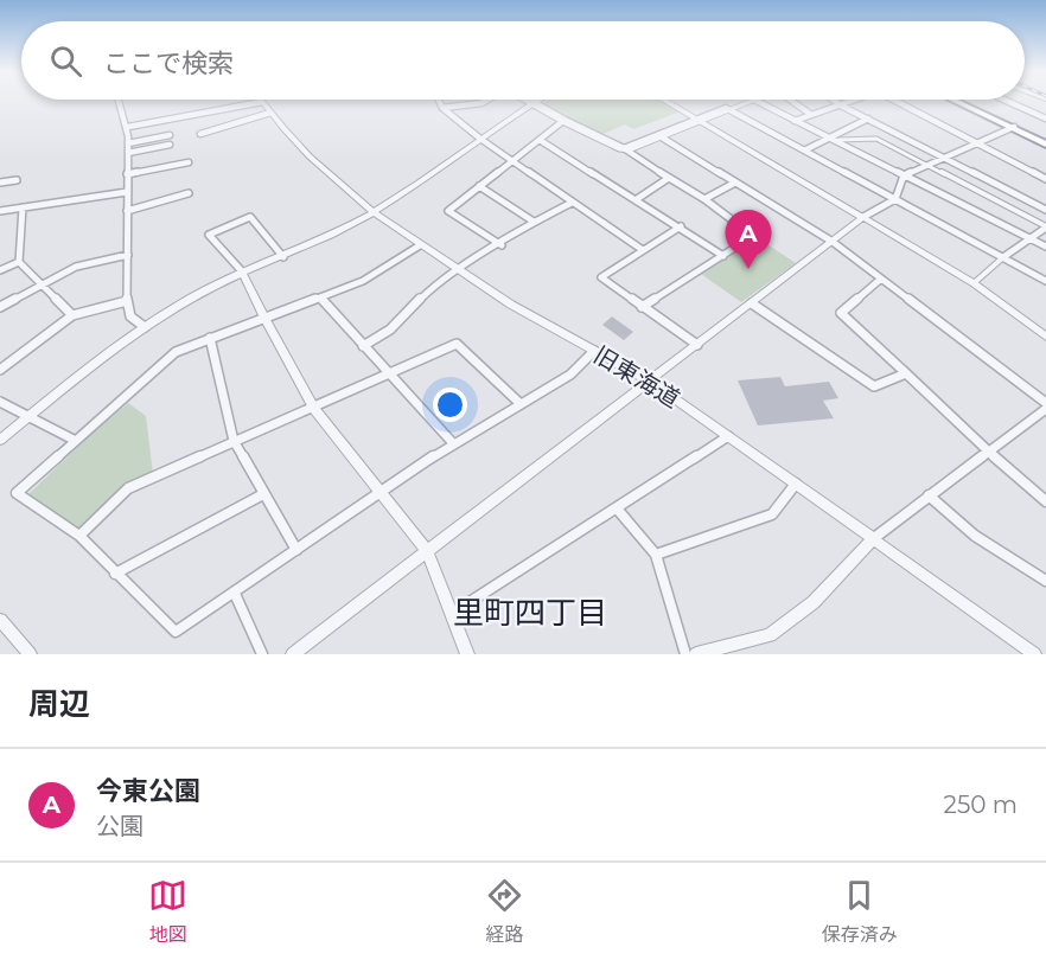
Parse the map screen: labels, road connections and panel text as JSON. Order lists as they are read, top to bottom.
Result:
{
  "streets": {
    "street": ["旧東海道"]
  },
  "districts": ["里町四丁目"],
  "page": {
    "search": "ここで検索",
    "pins": "A",
    "heading": "周辺",
    "list": [
      {
        "mark": "A",
        "name": "今東公園",
        "note": "公園",
        "value": "250 m"
      }
    ],
    "nav": ["地図", "経路", "保存済み"]
  }
}
